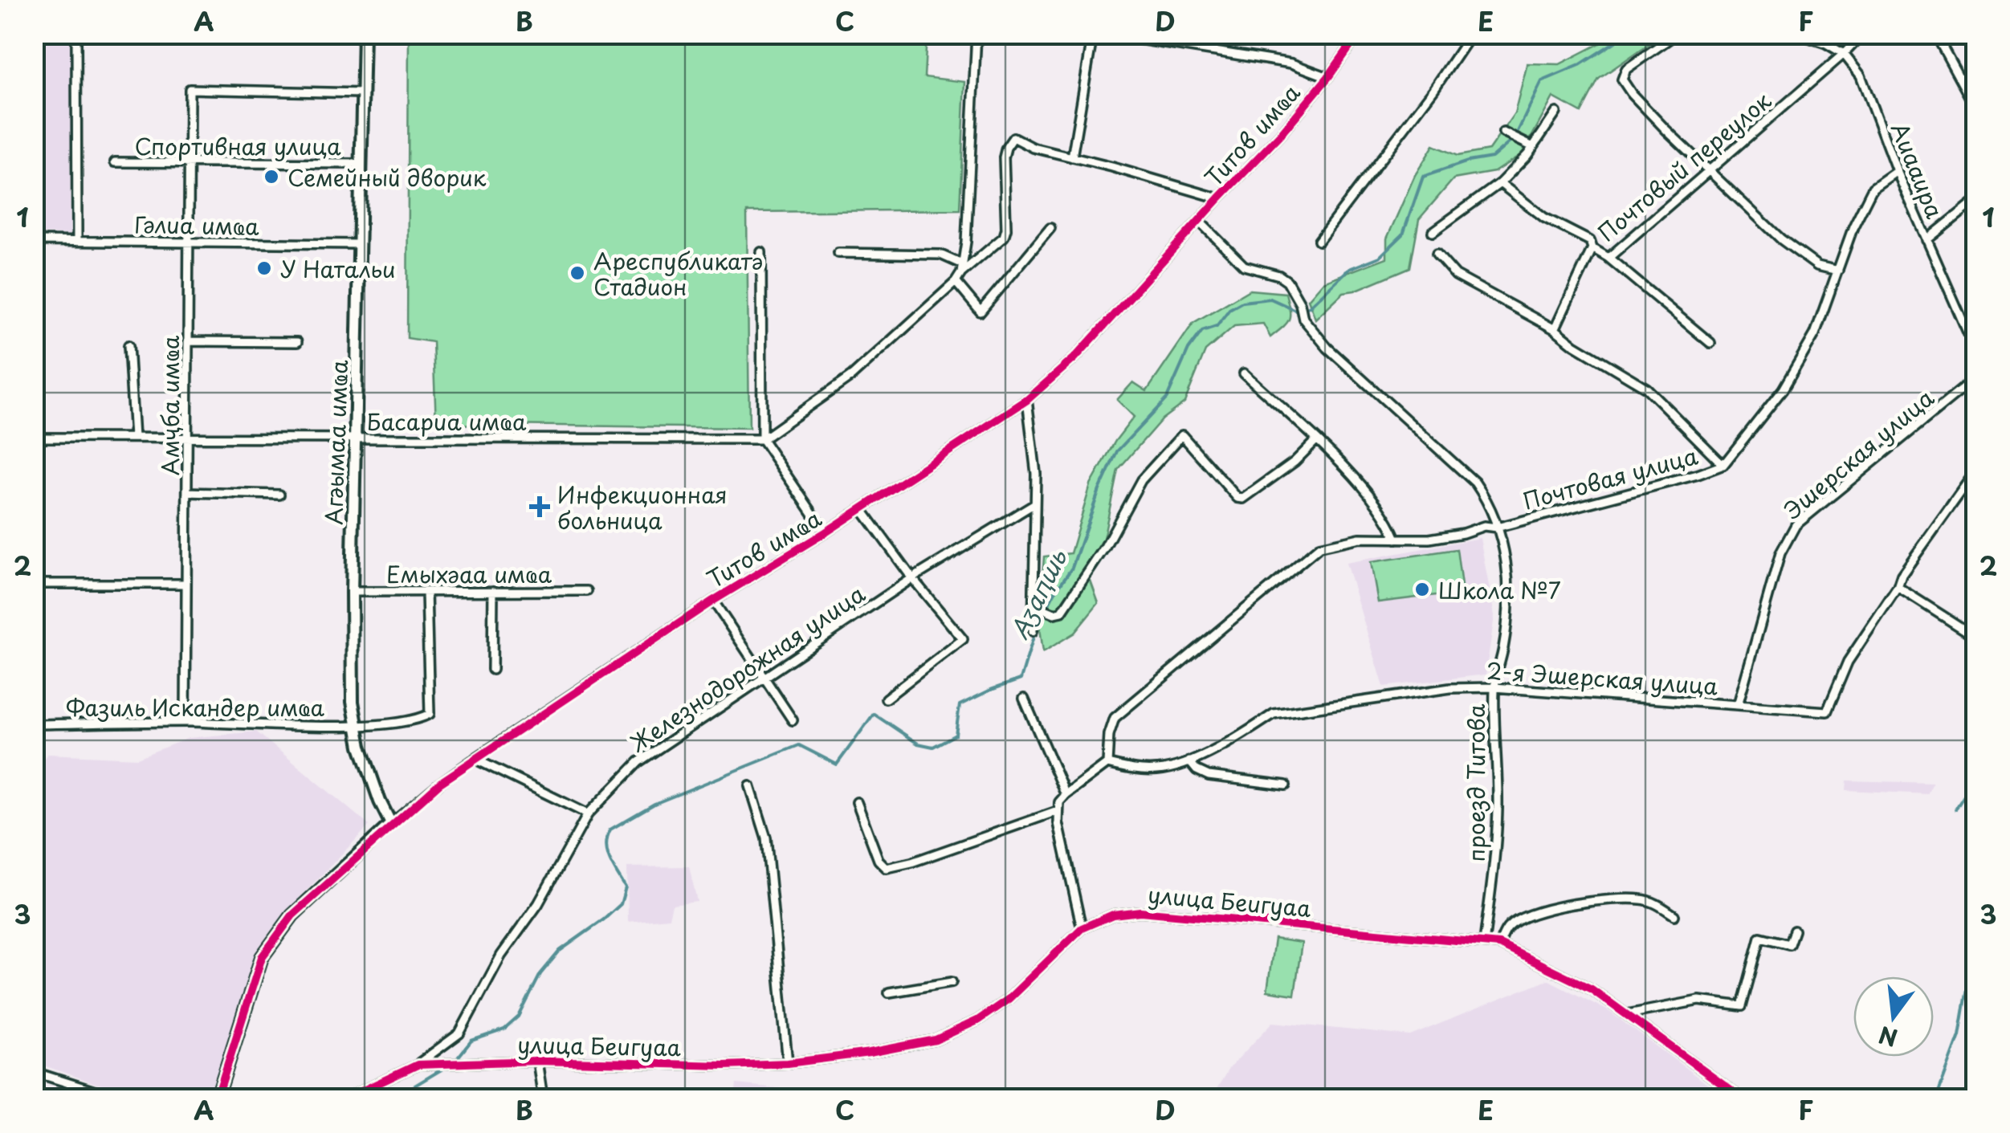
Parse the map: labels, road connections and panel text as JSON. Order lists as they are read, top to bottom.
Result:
{
  "streets": {
    "street": [
      "Титов имҩа",
      "Спортивная улица",
      "Почтовый переулок",
      "Аиааира",
      "Гәлиа имҩа",
      "Амҷба имҩа",
      "Басариа имҩа",
      "Агәымаа имҩа",
      "Эшерская улица",
      "Почтовая улица",
      "Емыхәаа имҩа",
      "Железнодорожная улица",
      "2-я Эшерская улица",
      "Фазиль Искандер имҩа",
      "проезд Титова",
      "улица Беигуаа"
    ]
  },
  "crossings": [
    ["Титов имҩа", "Агәымаа имҩа"],
    ["Титов имҩа", "проезд Титова"],
    ["Спортивная улица", "Амҷба имҩа"],
    ["Спортивная улица", "Агәымаа имҩа"],
    ["Почтовый переулок", "Аиааира"],
    ["Аиааира", "Почтовая улица"],
    ["Гәлиа имҩа", "Амҷба имҩа"],
    ["Гәлиа имҩа", "Агәымаа имҩа"],
    ["Амҷба имҩа", "Басариа имҩа"],
    ["Амҷба имҩа", "Агәымаа имҩа"],
    ["Амҷба имҩа", "Фазиль Искандер имҩа"],
    ["Басариа имҩа", "Агәымаа имҩа"],
    ["Агәымаа имҩа", "Емыхәаа имҩа"],
    ["Агәымаа имҩа", "Фазиль Искандер имҩа"],
    ["Эшерская улица", "2-я Эшерская улица"],
    ["Почтовая улица", "2-я Эшерская улица"],
    ["Почтовая улица", "проезд Титова"],
    ["Емыхәаа имҩа", "Фазиль Искандер имҩа"],
    ["Железнодорожная улица", "улица Беигуаа"],
    ["2-я Эшерская улица", "проезд Титова"],
    ["проезд Титова", "улица Беигуаа"]
  ],
  "water": ["Аӡаԥшь"],
  "places": {
    "other": [
      "Семейный дворик",
      "У Натальи",
      "Ареспубликатә Стадион",
      "Школа №7"
    ],
    "health": ["Инфекционная больница"]
  },
  "north": "bottom",
  "grid": {
    "columns": [
      "A",
      "B",
      "C",
      "D",
      "E",
      "F"
    ],
    "rows": ["1", "2", "3"]
  }
}
